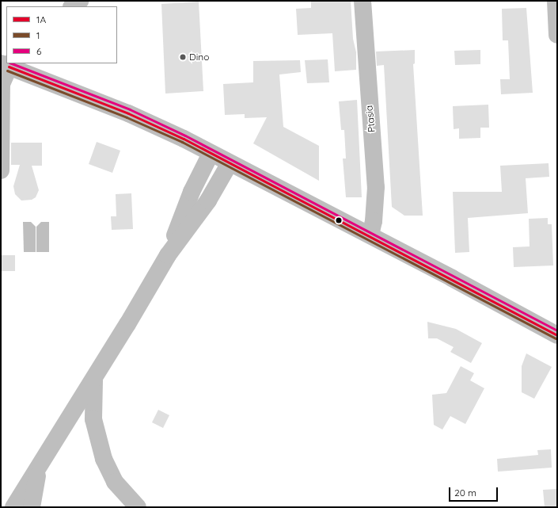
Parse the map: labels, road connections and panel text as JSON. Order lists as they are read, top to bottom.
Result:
{
  "streets": {
    "street": ["Ptasia"]
  },
  "places": ["Dino"],
  "lines": ["transit line 6", "transit line 1A", "transit line 1"],
  "legend": ["1A", "1", "6"],
  "scale_bar": "20 m"
}
